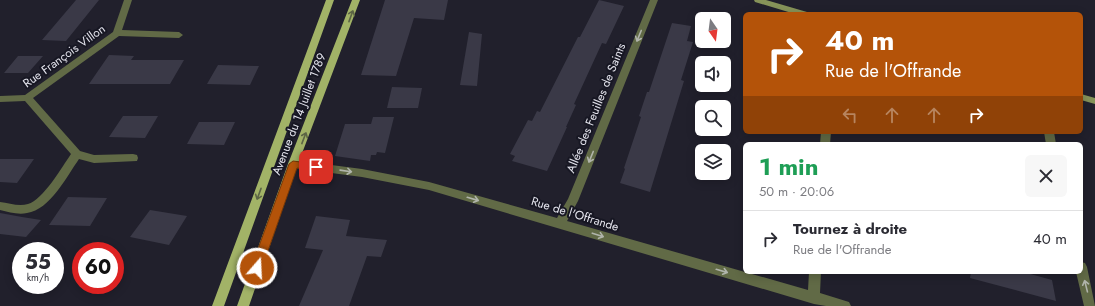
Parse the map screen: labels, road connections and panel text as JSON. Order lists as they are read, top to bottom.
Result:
{
  "streets": {
    "main road": ["Avenue du 14 Juillet 1789"],
    "street": ["Rue François Villon", "Allée des Feuilles de Saints", "Rue de l'Offrande"]
  },
  "crossings": [
    ["Allée des Feuilles de Saints", "Rue de l'Offrande"],
    ["Avenue du 14 Juillet 1789", "Rue de l'Offrande"]
  ],
  "one_way": ["Allée des Feuilles de Saints", "Rue de l'Offrande"],
  "north": "bottom",
  "page": {
    "turn": ["40 m", "Rue de l'Offrande"],
    "heading": ["1 min", "50 m · 20:06"],
    "list": [
      {
        "name": "Tournez à droite",
        "note": "Rue de l'Offrande",
        "value": "40 m"
      }
    ],
    "speed": "55 km/h",
    "limit": "60"
  }
}
